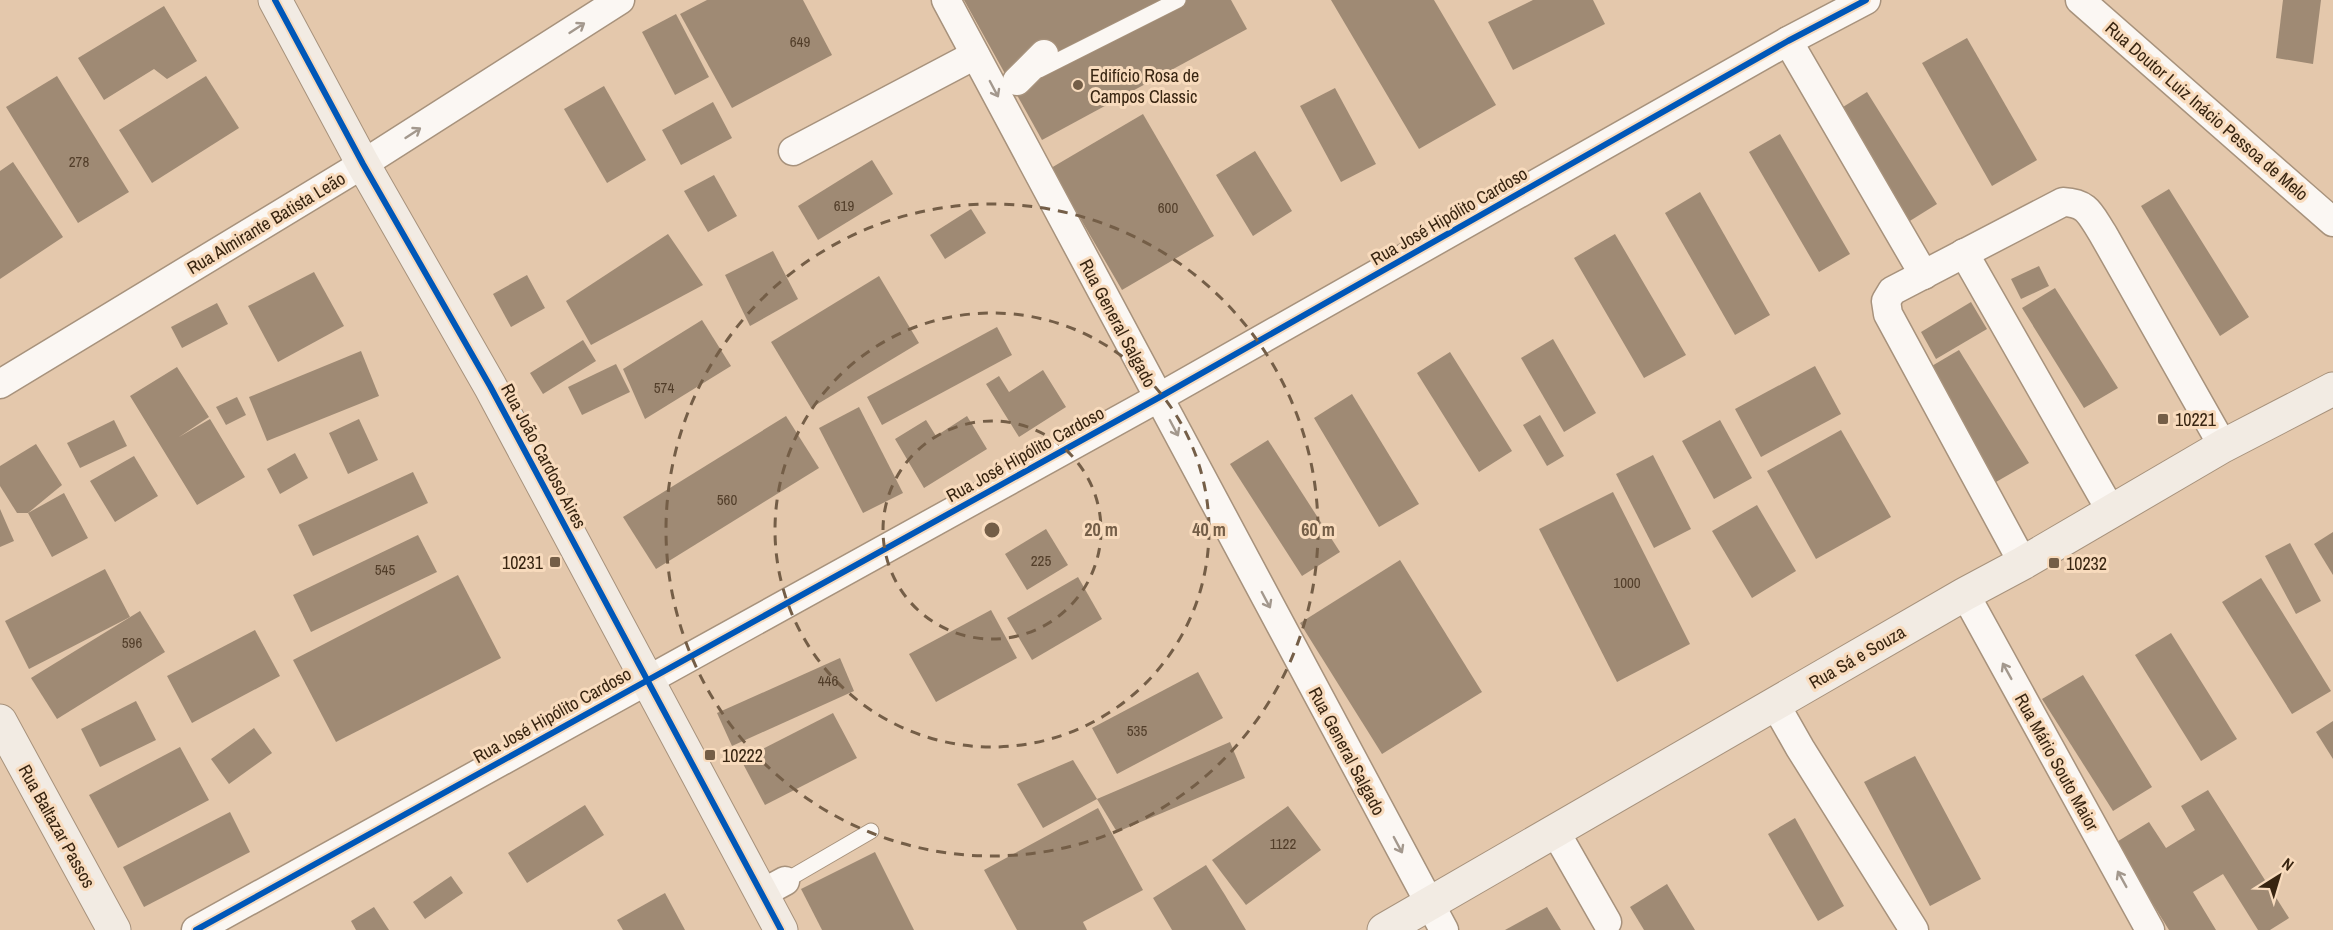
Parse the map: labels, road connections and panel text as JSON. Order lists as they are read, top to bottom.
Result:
{
  "streets": {
    "street": [
      "Rua Doutor Luiz Inácio Pessoa de Melo",
      "Rua José Hipólito Cardoso",
      "Rua Almirante Batista Leão",
      "Rua General Salgado",
      "Rua João Cardoso Aires",
      "Rua Sá e Souza",
      "Rua Mário Souto Maior",
      "Rua Baltazar Passos"
    ]
  },
  "crossings": [
    ["Rua José Hipólito Cardoso", "Rua General Salgado"],
    ["Rua José Hipólito Cardoso", "Rua João Cardoso Aires"],
    ["Rua Almirante Batista Leão", "Rua João Cardoso Aires"],
    ["Rua General Salgado", "Rua Sá e Souza"],
    ["Rua Sá e Souza", "Rua Mário Souto Maior"]
  ],
  "one_way": ["Rua Almirante Batista Leão", "Rua General Salgado"],
  "places": {
    "other": ["Edifício Rosa de Campos Classic"],
    "transit": [
      "10221",
      "10231",
      "10232",
      "10222"
    ]
  },
  "house_numbers": [
    "649",
    "278",
    "619",
    "600",
    "574",
    "560",
    "225",
    "545",
    "1000",
    "596",
    "446",
    "535",
    "1122"
  ],
  "north": "top right",
  "rings": ["20 m", "40 m", "60 m"]
}
